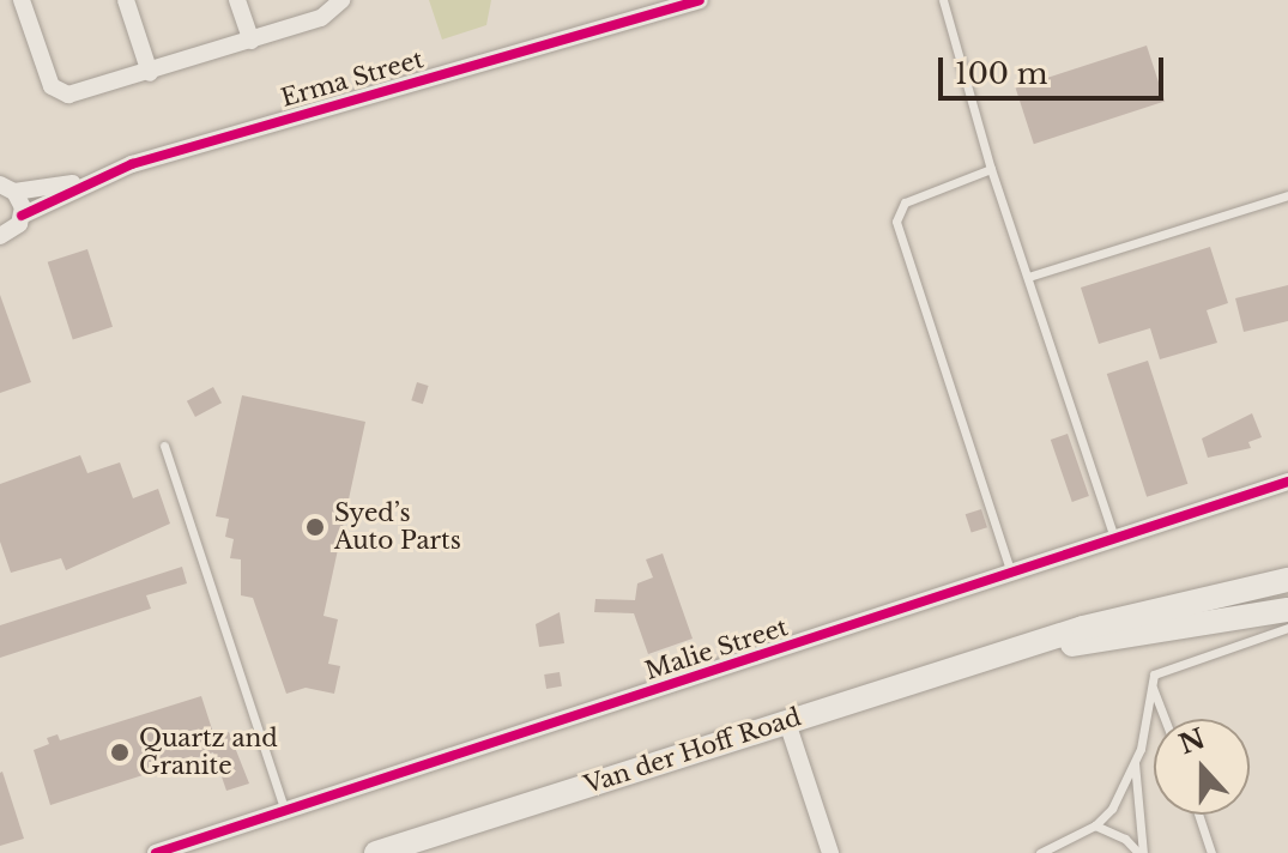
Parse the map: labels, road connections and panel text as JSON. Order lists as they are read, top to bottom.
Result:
{
  "streets": {
    "main road": ["Van der Hoff Road"],
    "street": ["Erma Street", "Malie Street"]
  },
  "places": ["Syed’s Auto Parts", "Quartz and Granite"],
  "scale_bar": "100 m",
  "north": "top"
}
